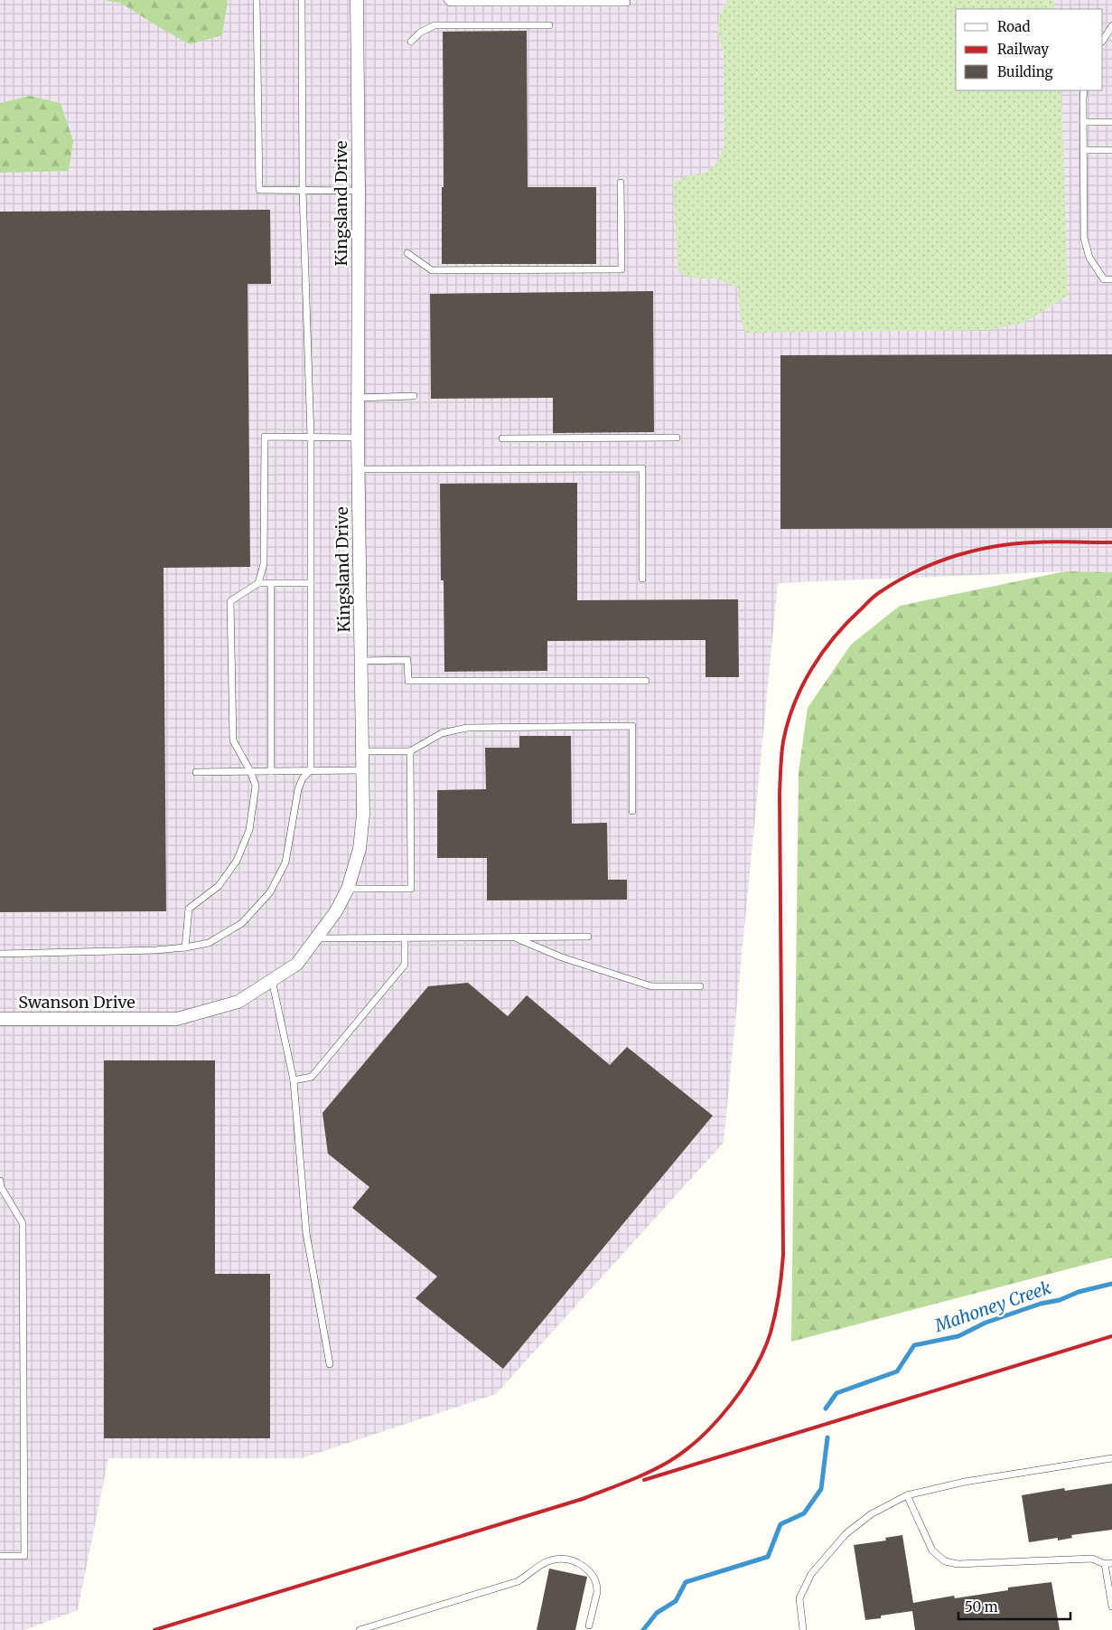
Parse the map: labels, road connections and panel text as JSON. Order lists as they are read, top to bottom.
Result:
{
  "streets": {
    "street": ["Kingsland Drive", "Swanson Drive"]
  },
  "crossings": [
    ["Kingsland Drive", "Swanson Drive"]
  ],
  "water": ["Mahoney Creek"],
  "legend": ["Road", "Railway", "Building"],
  "scale_bar": "50 m"
}
